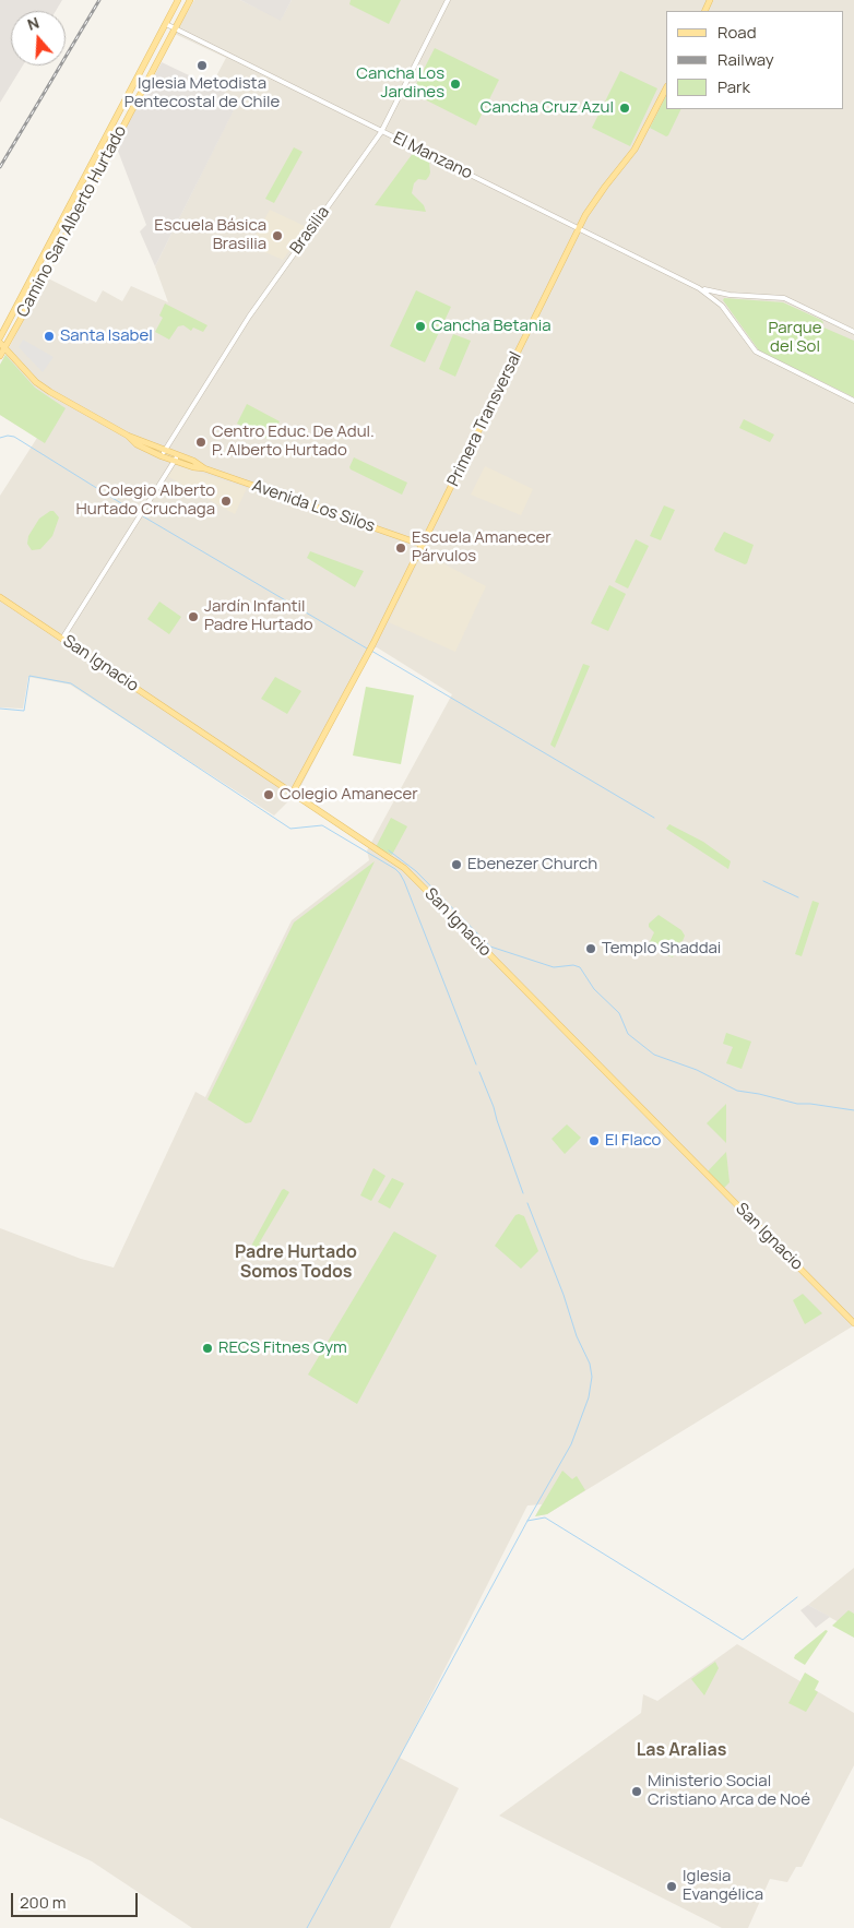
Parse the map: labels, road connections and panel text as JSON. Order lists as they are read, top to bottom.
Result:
{
  "streets": {
    "main road": [
      "Camino San Alberto Hurtado",
      "Primera Transversal",
      "Avenida Los Silos",
      "San Ignacio"
    ],
    "street": ["El Manzano", "Brasilia"]
  },
  "crossings": [
    ["El Manzano", "Camino San Alberto Hurtado"],
    ["El Manzano", "Brasilia"],
    ["El Manzano", "Primera Transversal"],
    ["Camino San Alberto Hurtado", "Avenida Los Silos"],
    ["Brasilia", "Avenida Los Silos"],
    ["Primera Transversal", "Avenida Los Silos"],
    ["Primera Transversal", "San Ignacio"]
  ],
  "districts": ["Padre Hurtado Somos Todos", "Las Aralias"],
  "parks": ["Parque del Sol"],
  "places": [
    "Iglesia Metodista Pentecostal de Chile",
    "Cancha Los Jardines",
    "Cancha Cruz Azul",
    "Escuela Básica Brasilia",
    "Cancha Betania",
    "Santa Isabel",
    "Centro Educ. De Adul. P. Alberto Hurtado",
    "Colegio Alberto Hurtado Cruchaga",
    "Escuela Amanecer Párvulos",
    "Jardín Infantil Padre Hurtado",
    "Colegio Amanecer",
    "Ebenezer Church",
    "Templo Shaddai",
    "El Flaco",
    "RECS Fitnes Gym",
    "Ministerio Social Cristiano Arca de Noé",
    "Iglesia Evangélica"
  ],
  "legend": ["Road", "Railway", "Park"],
  "scale_bar": "200 m",
  "north": "top"
}
